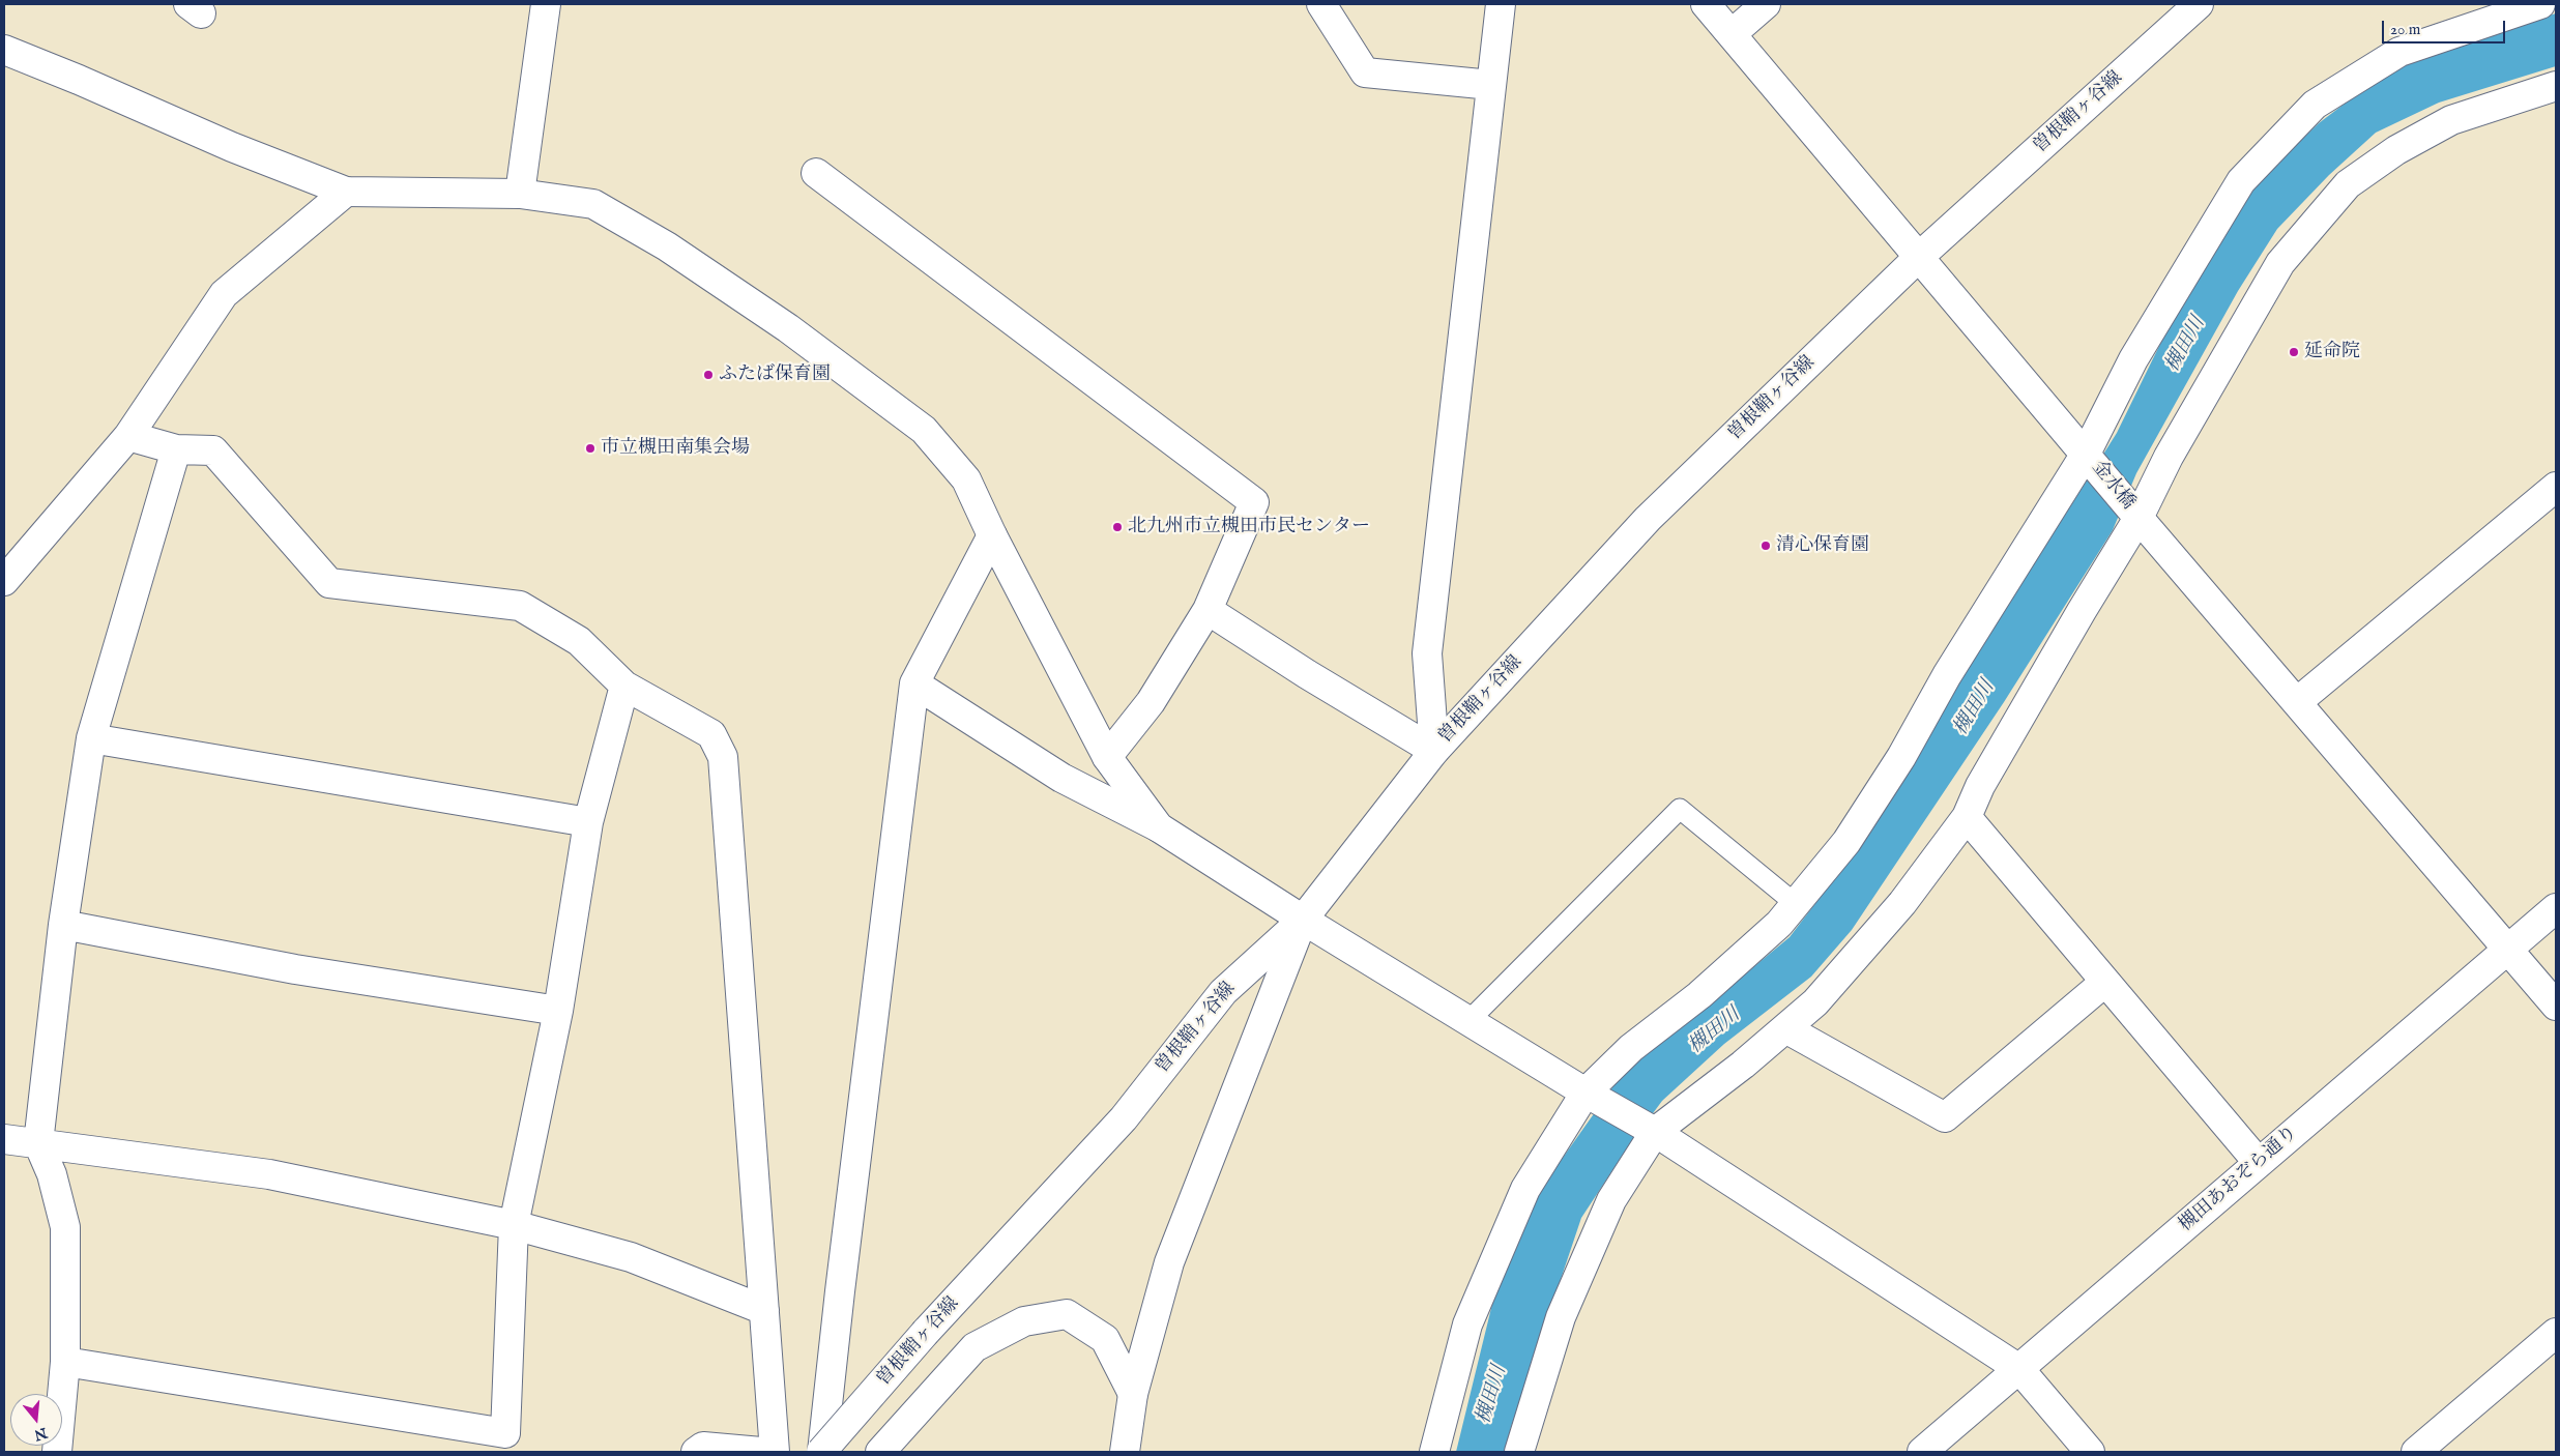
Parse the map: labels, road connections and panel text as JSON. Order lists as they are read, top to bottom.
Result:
{
  "streets": {
    "street": ["曽根鞘ヶ谷線", "金水橋", "槻田あおぞら通り"]
  },
  "crossings": [
    ["曽根鞘ヶ谷線", "金水橋"],
    ["金水橋", "槻田あおぞら通り"]
  ],
  "water": ["槻田川"],
  "places": [
    "延命院",
    "ふたば保育園",
    "市立槻田南集会場",
    "北九州市立槻田市民センター",
    "清心保育園"
  ],
  "scale_bar": "20 m",
  "north": "bottom"
}
